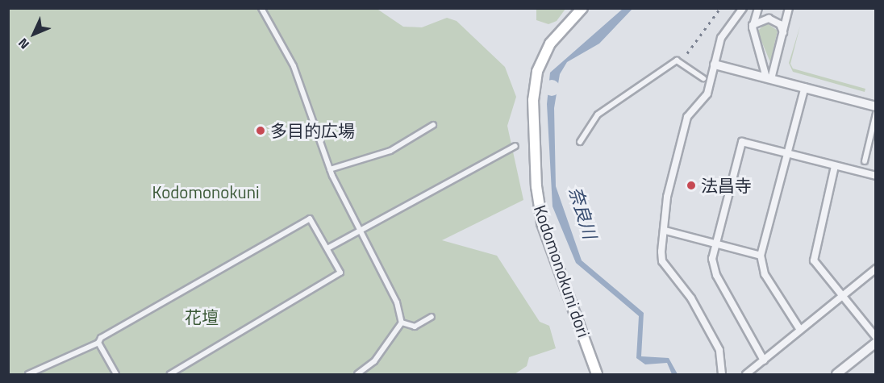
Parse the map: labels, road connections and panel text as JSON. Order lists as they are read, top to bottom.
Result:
{
  "streets": {
    "main road": ["Kodomonokuni dori"]
  },
  "water": ["奈良川"],
  "parks": ["Kodomonokuni", "花壇"],
  "places": ["多目的広場", "法昌寺"],
  "north": "bottom left"
}
